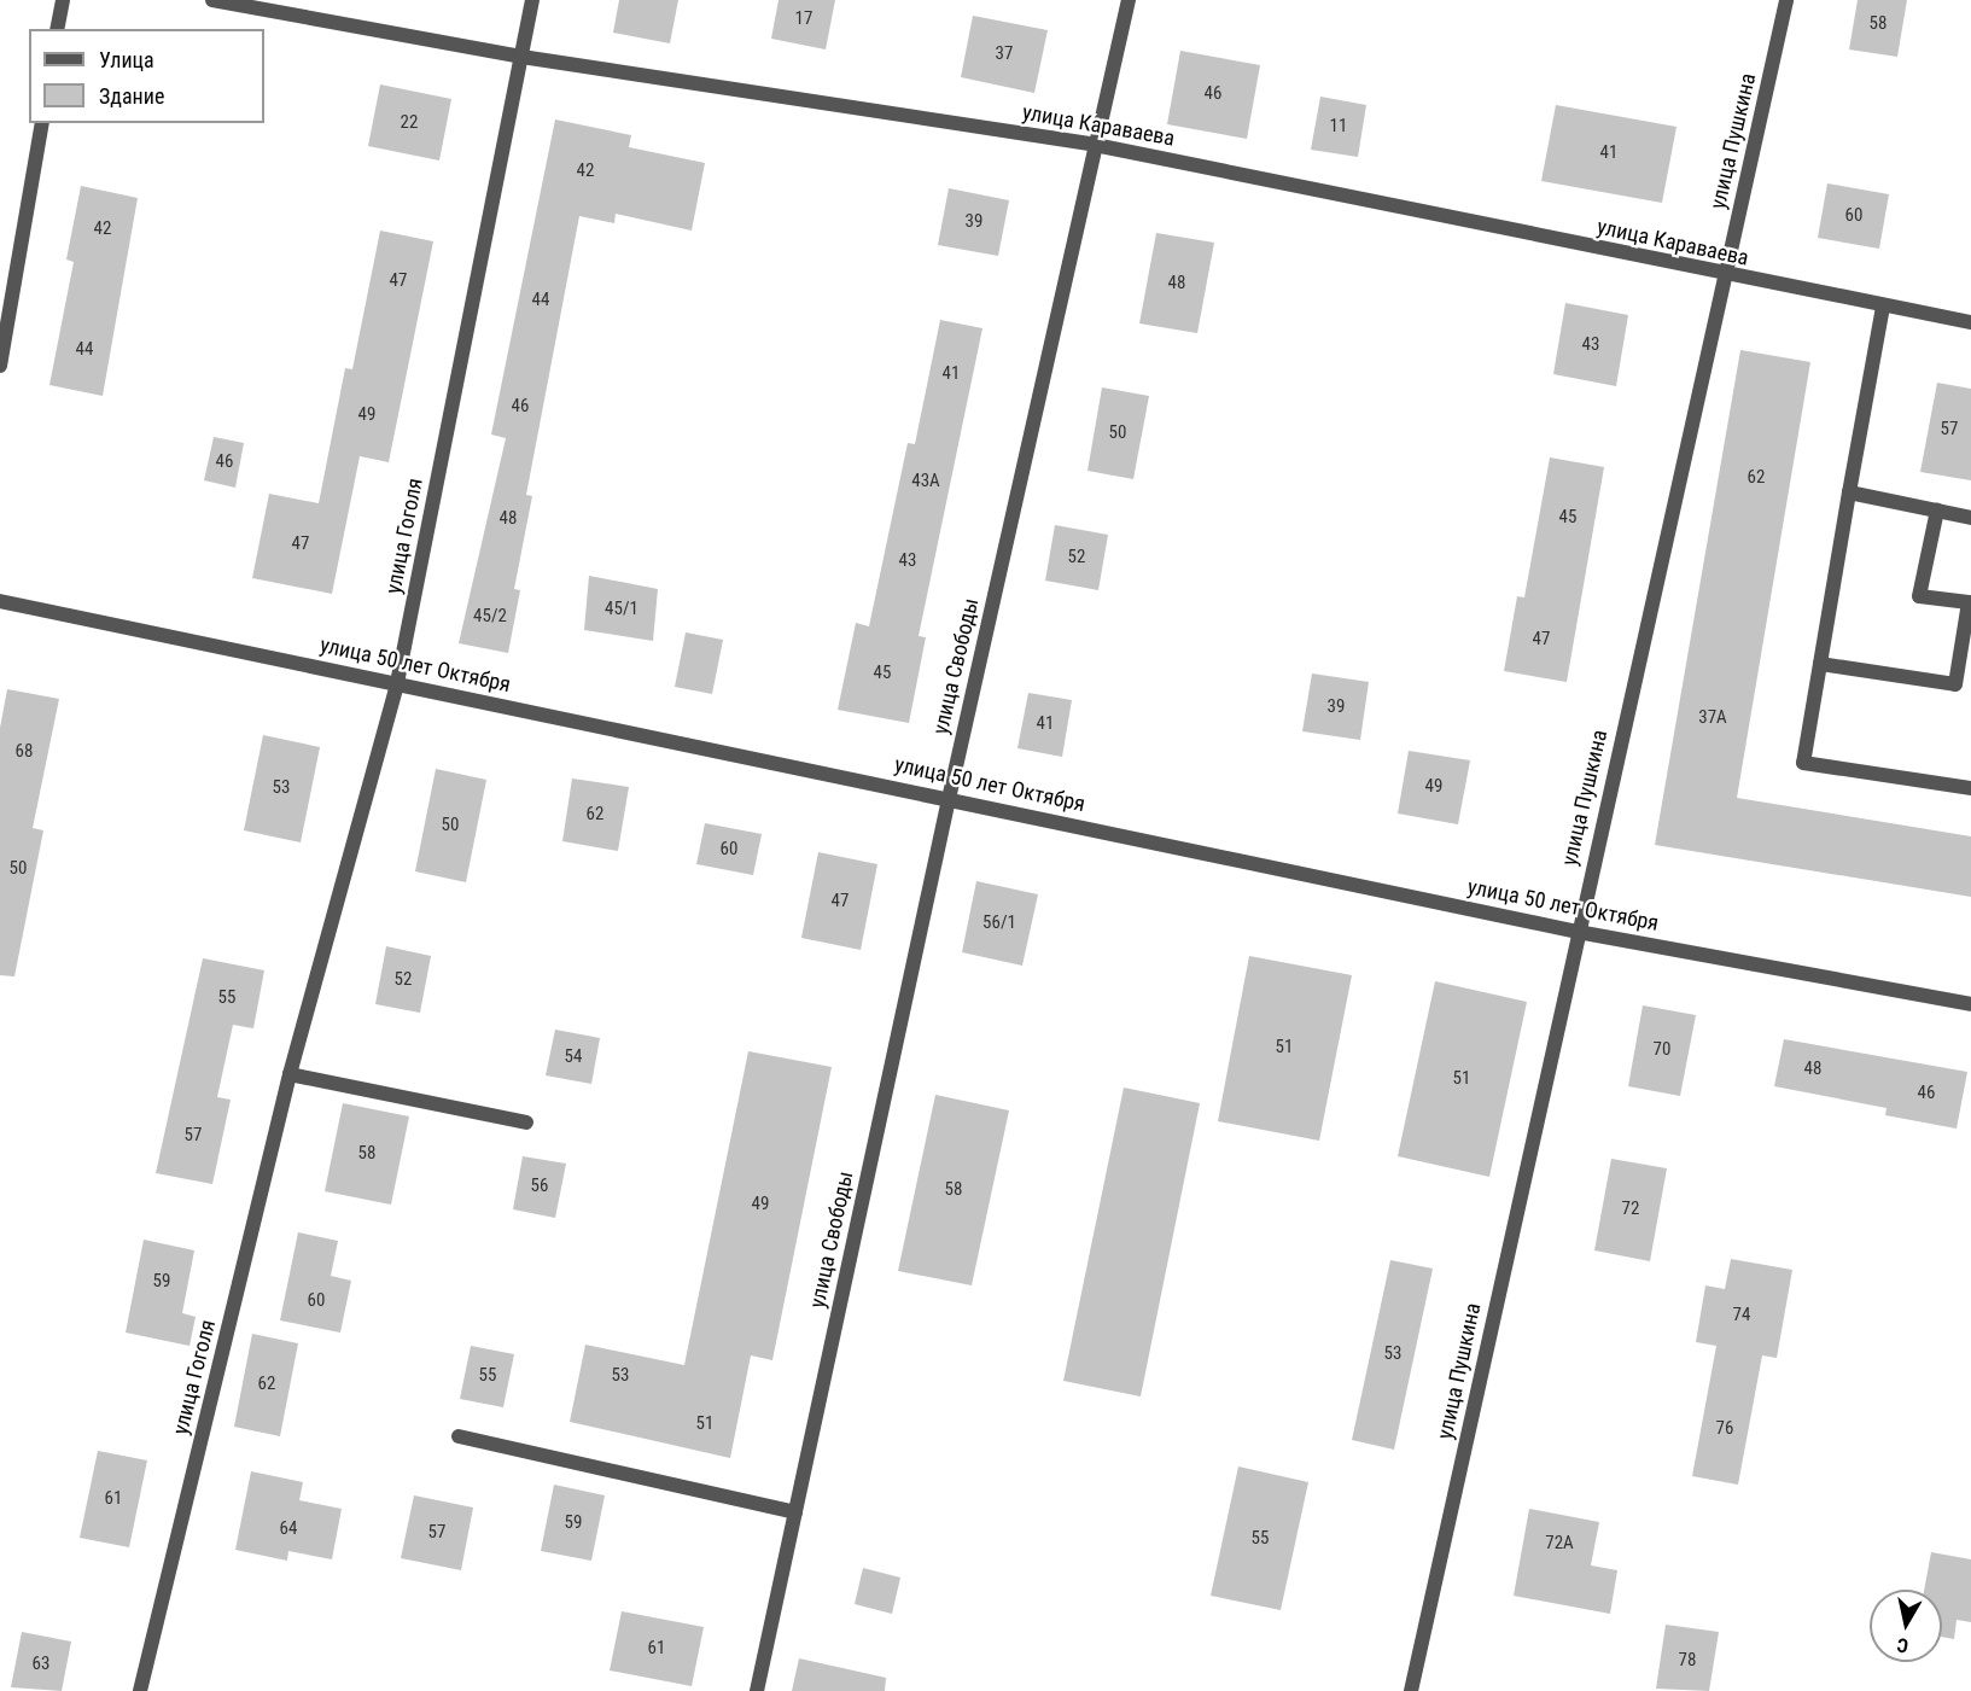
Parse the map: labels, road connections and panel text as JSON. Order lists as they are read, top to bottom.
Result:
{
  "streets": {
    "street": [
      "улица Караваева",
      "улица Пушкина",
      "улица Гоголя",
      "улица 50 лет Октября",
      "улица Свободы"
    ]
  },
  "crossings": [
    ["улица Караваева", "улица Пушкина"],
    ["улица Караваева", "улица Гоголя"],
    ["улица Караваева", "улица Свободы"],
    ["улица Пушкина", "улица 50 лет Октября"],
    ["улица Гоголя", "улица 50 лет Октября"],
    ["улица 50 лет Октября", "улица Свободы"]
  ],
  "house_numbers": [
    "17",
    "58",
    "37",
    "46",
    "22",
    "11",
    "41",
    "42",
    "60",
    "39",
    "42",
    "47",
    "48",
    "44",
    "43",
    "44",
    "41",
    "46",
    "49",
    "57",
    "50",
    "46",
    "62",
    "43А",
    "45",
    "48",
    "47",
    "52",
    "43",
    "45/1",
    "45/2",
    "47",
    "45",
    "39",
    "37А",
    "41",
    "68",
    "49",
    "53",
    "62",
    "50",
    "60",
    "50",
    "47",
    "56/1",
    "52",
    "55",
    "51",
    "70",
    "54",
    "48",
    "51",
    "46",
    "57",
    "58",
    "56",
    "58",
    "49",
    "72",
    "59",
    "60",
    "74",
    "53",
    "55",
    "53",
    "62",
    "51",
    "76",
    "61",
    "59",
    "64",
    "57",
    "55",
    "72А",
    "61",
    "78",
    "63"
  ],
  "legend": ["Улица", "Здание"],
  "north": "bottom"
}
